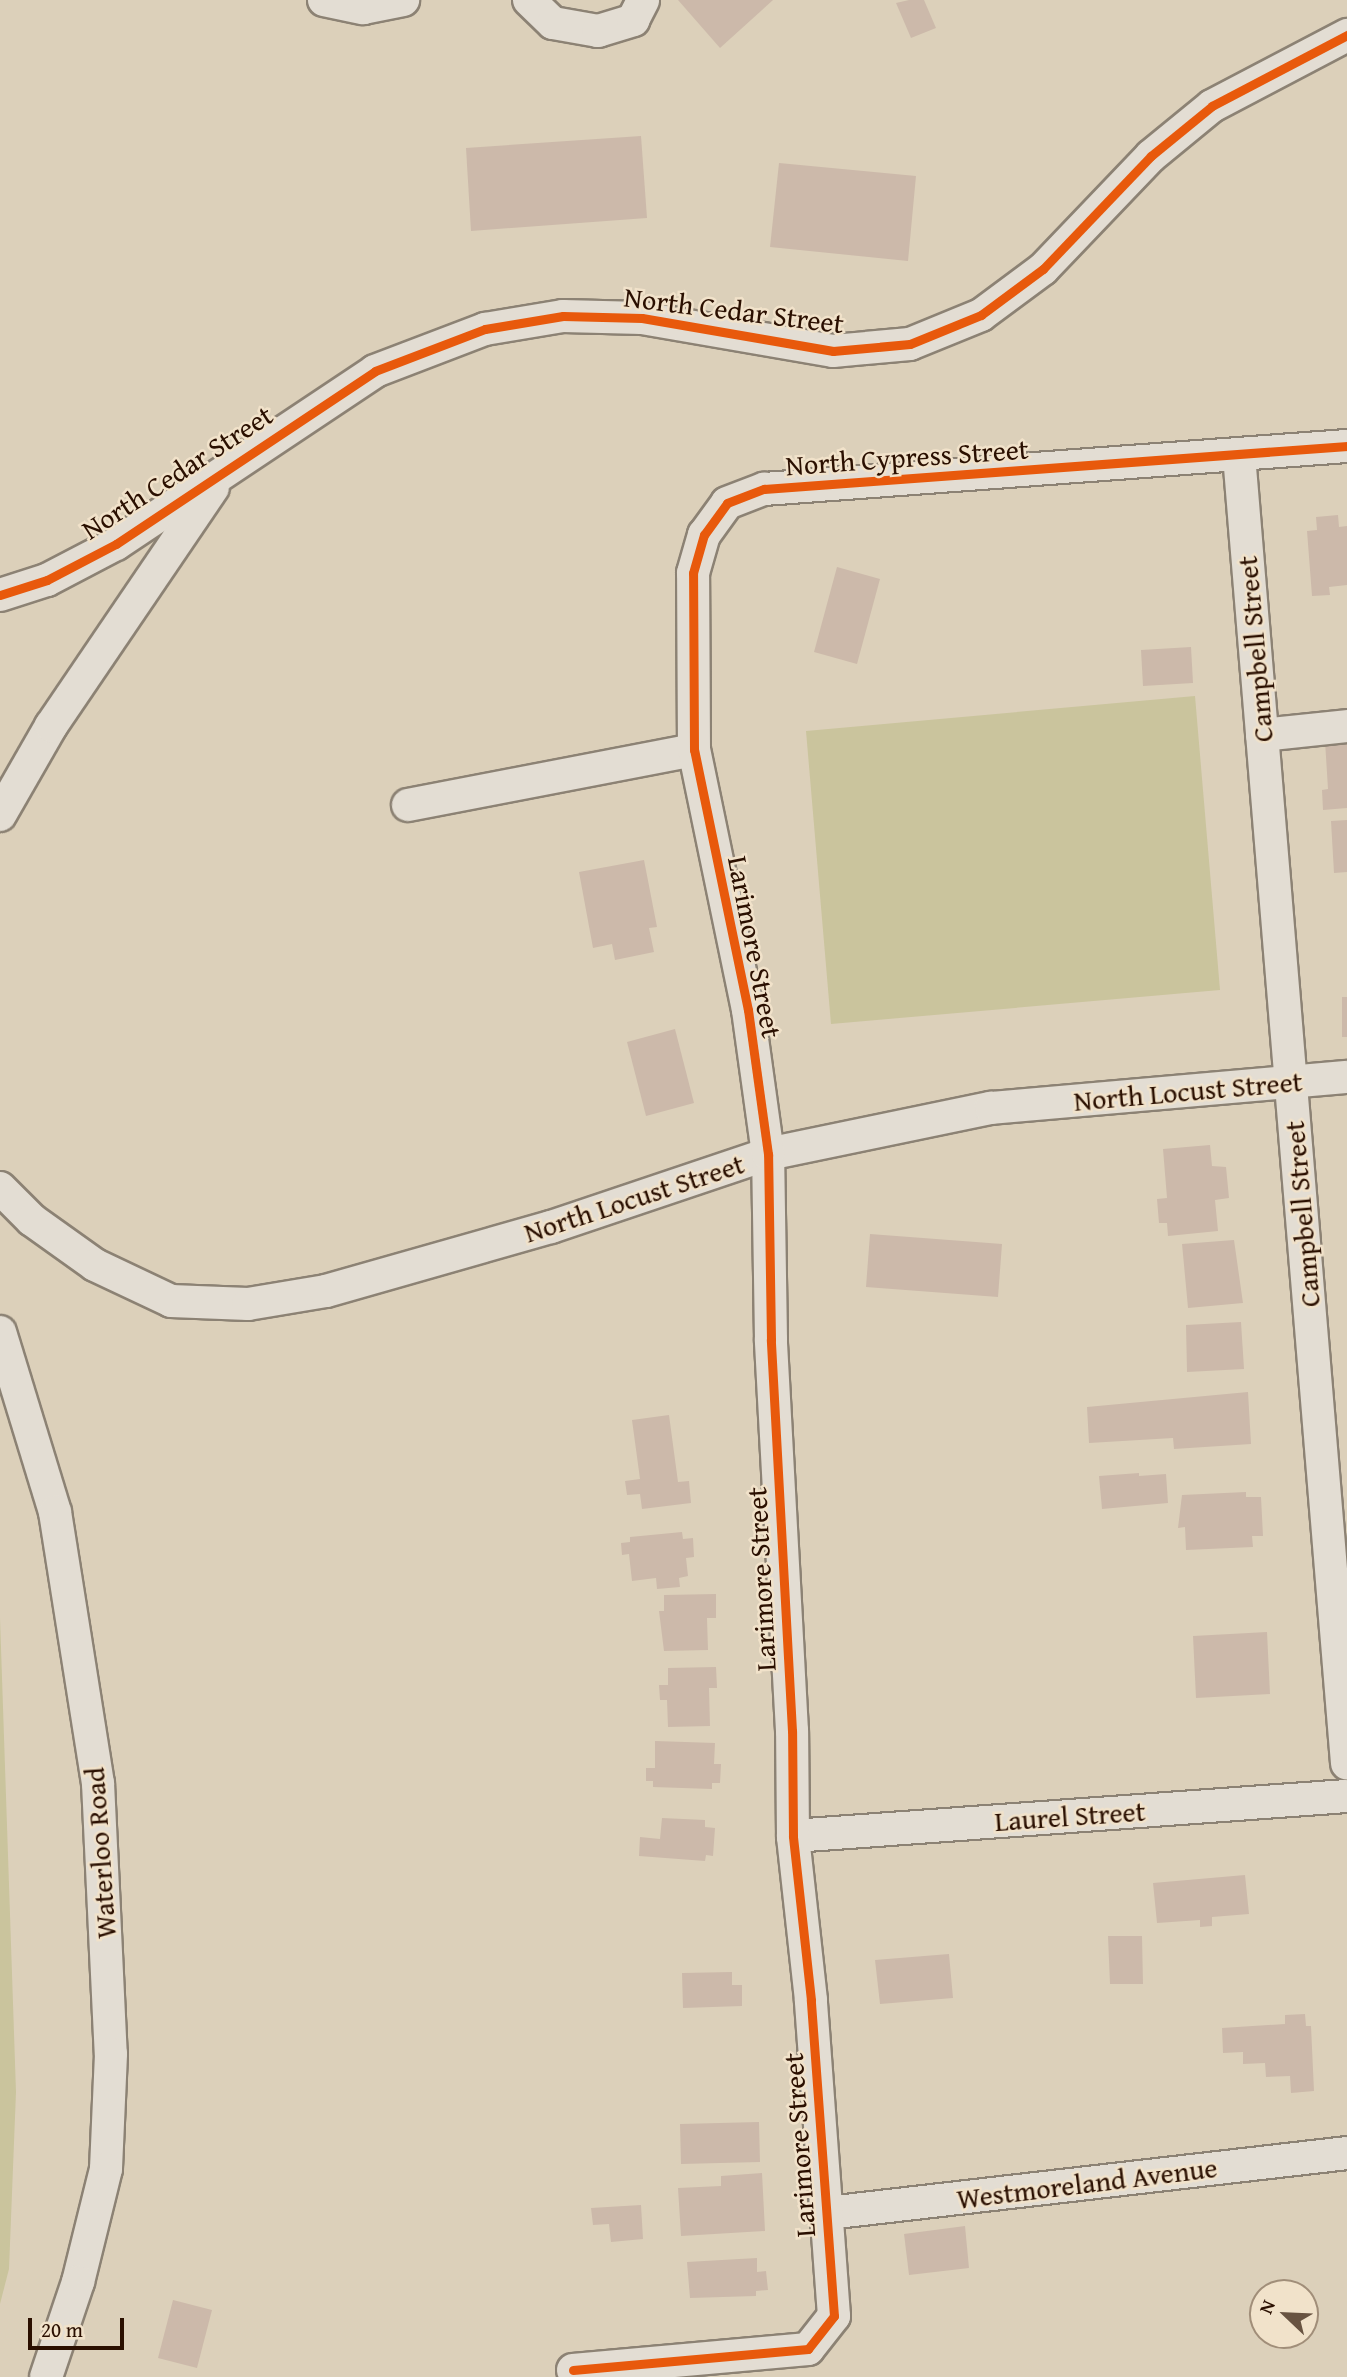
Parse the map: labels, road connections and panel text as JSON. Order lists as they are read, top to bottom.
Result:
{
  "streets": {
    "street": [
      "North Cedar Street",
      "North Cypress Street",
      "Campbell Street",
      "Larimore Street",
      "North Locust Street",
      "Laurel Street",
      "Waterloo Road",
      "Westmoreland Avenue"
    ]
  },
  "crossings": [
    ["North Cypress Street", "Campbell Street"],
    ["North Cypress Street", "Larimore Street"],
    ["Campbell Street", "North Locust Street"],
    ["Larimore Street", "North Locust Street"],
    ["Larimore Street", "Laurel Street"],
    ["Larimore Street", "Westmoreland Avenue"]
  ],
  "scale_bar": "20 m",
  "north": "top left"
}
